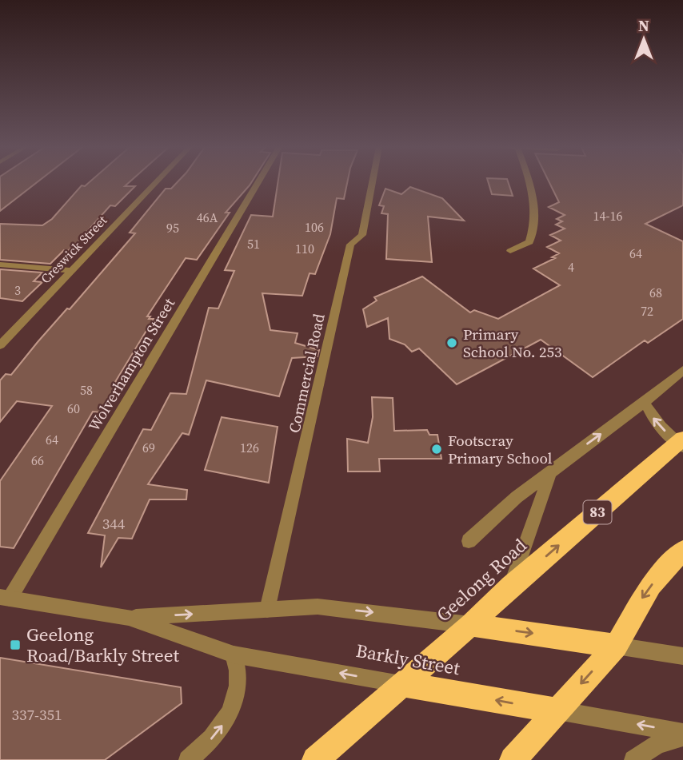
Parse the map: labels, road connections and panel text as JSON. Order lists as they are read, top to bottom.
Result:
{
  "streets": {
    "highway": ["83", "Geelong Road", "Barkly Street"],
    "street": ["Creswick Street", "Wolverhampton Street", "Commercial Road"]
  },
  "crossings": [
    ["Wolverhampton Street", "Barkly Street"],
    ["Commercial Road", "Barkly Street"],
    ["Geelong Road", "Barkly Street"]
  ],
  "places": {
    "other": ["Primary School No. 253", "Footscray Primary School"],
    "transit": ["Geelong Road/Barkly Street"]
  },
  "house_numbers": [
    "14-16",
    "46A",
    "106",
    "95",
    "51",
    "110",
    "64",
    "4",
    "3",
    "68",
    "72",
    "58",
    "60",
    "64",
    "69",
    "126",
    "66",
    "344",
    "337-351"
  ],
  "north": "top"
}
